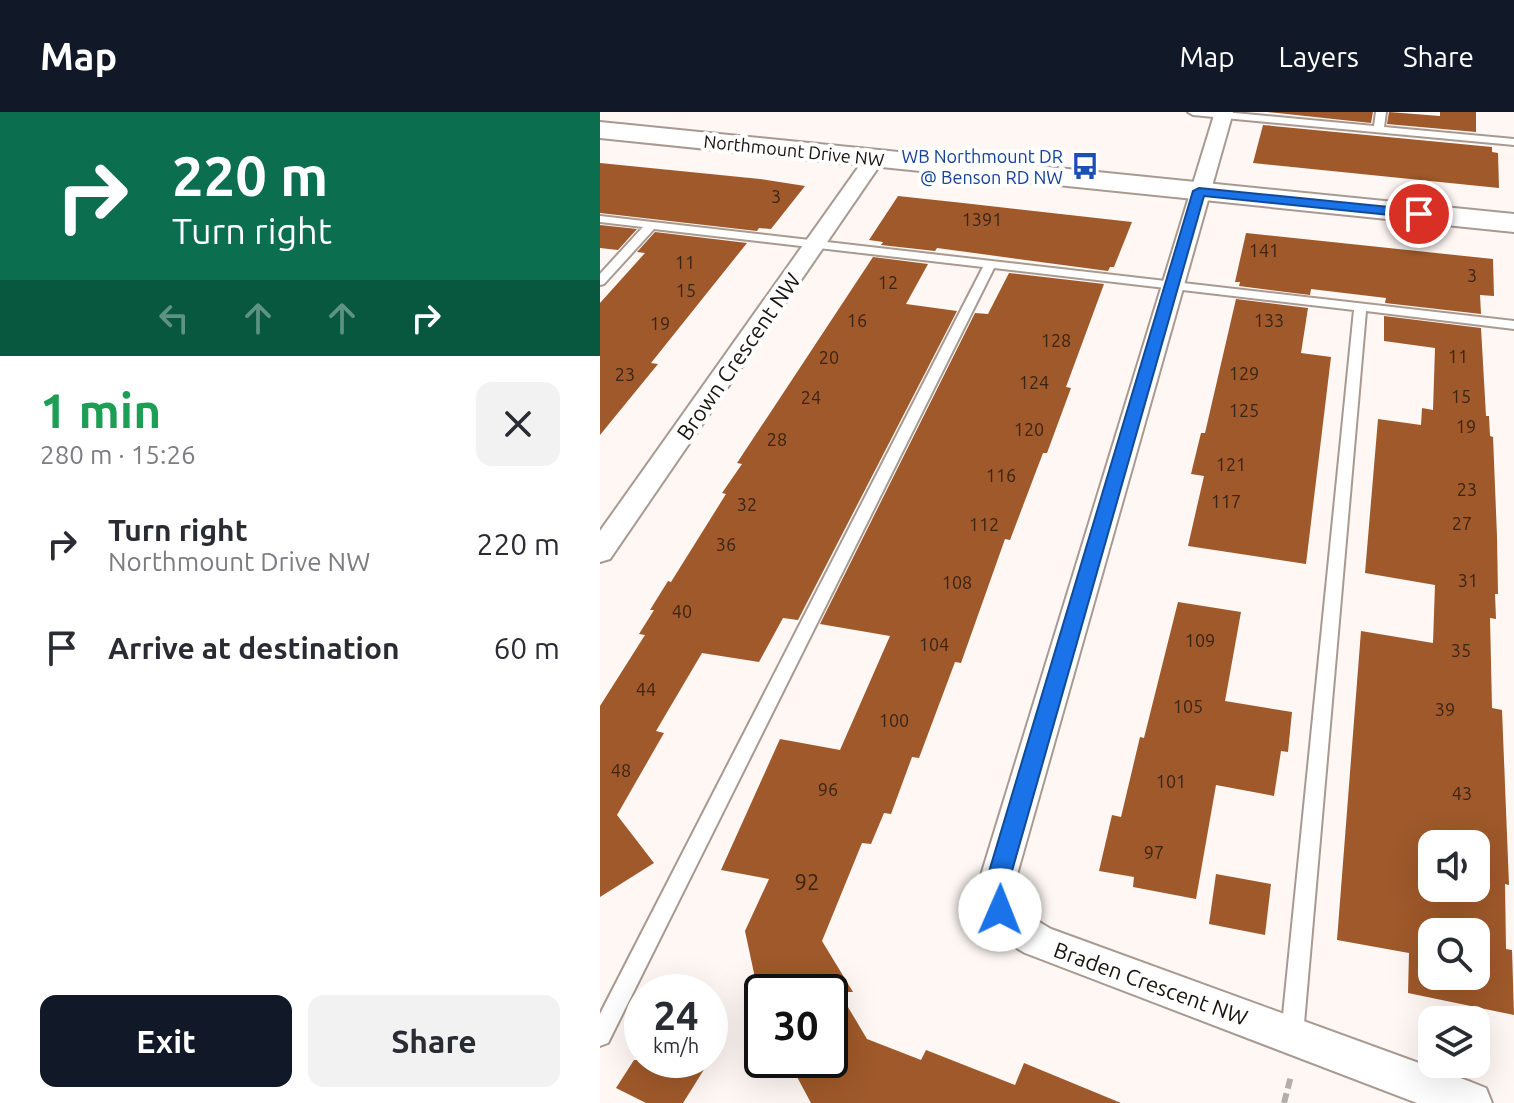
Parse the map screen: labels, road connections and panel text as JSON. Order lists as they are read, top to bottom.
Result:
{
  "streets": {
    "street": ["Northmount Drive NW", "Brown Crescent NW", "Braden Crescent NW"]
  },
  "crossings": [
    ["Northmount Drive NW", "Brown Crescent NW"],
    ["Northmount Drive NW", "Braden Crescent NW"]
  ],
  "places": {
    "bus stop": ["WB Northmount DR @ Benson RD NW"]
  },
  "house_numbers": [
    "3",
    "1391",
    "141",
    "11",
    "3",
    "12",
    "15",
    "16",
    "133",
    "19",
    "128",
    "11",
    "20",
    "129",
    "23",
    "124",
    "15",
    "24",
    "125",
    "19",
    "120",
    "28",
    "121",
    "116",
    "23",
    "117",
    "32",
    "27",
    "112",
    "36",
    "31",
    "108",
    "40",
    "109",
    "104",
    "35",
    "44",
    "105",
    "39",
    "100",
    "48",
    "101",
    "96",
    "43",
    "97",
    "92"
  ],
  "page": {
    "header": "Map",
    "nav": ["Map", "Layers", "Share"],
    "turn": ["220 m", "Turn right"],
    "heading": ["1 min", "280 m · 15:26"],
    "list": [
      {
        "name": "Turn right",
        "note": "Northmount Drive NW",
        "value": "220 m"
      },
      {
        "name": "Arrive at destination",
        "value": "60 m"
      }
    ],
    "speed": "24 km/h",
    "limit": "30",
    "buttons": ["Exit", "Share"]
  }
}
